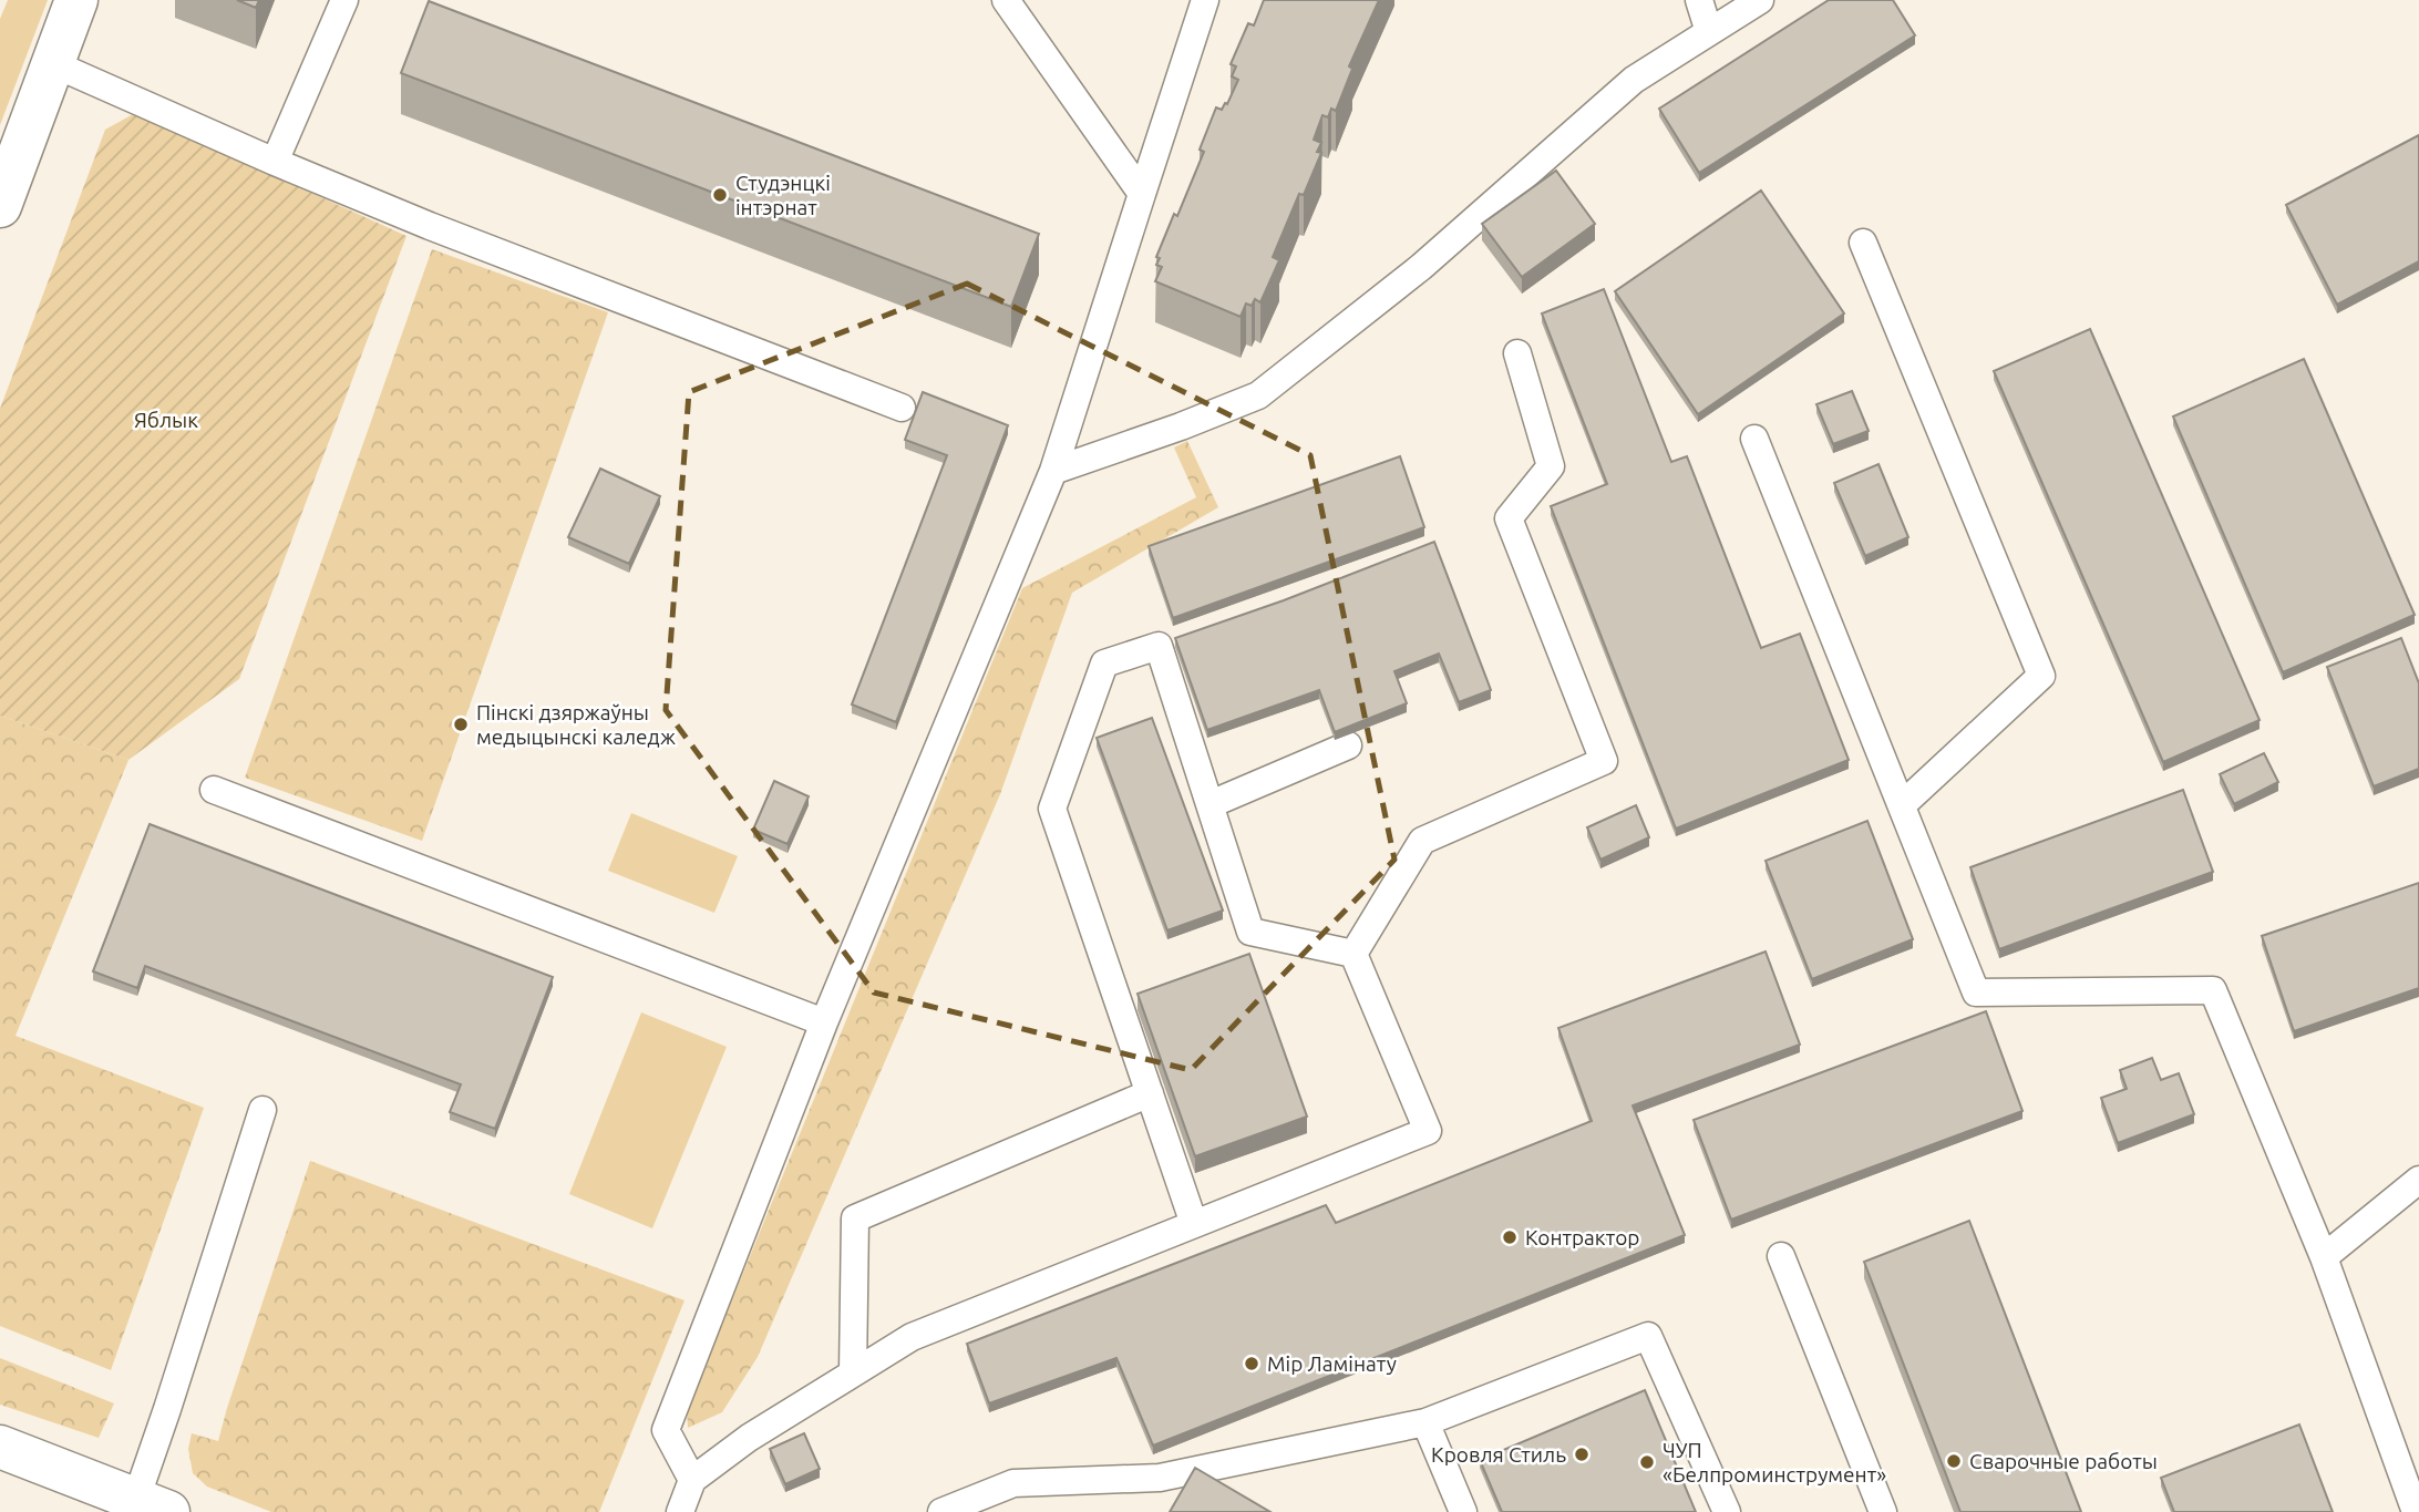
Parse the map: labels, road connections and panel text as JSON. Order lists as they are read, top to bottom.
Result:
{
  "parks": ["Яблык"],
  "places": [
    "Студэнцкі інтэрнат",
    "Пінскі дзяржаўны медыцынскі каледж",
    "Контрактор",
    "Мір Ламінату",
    "Кровля Стиль",
    "Сварочные работы",
    "ЧУП «Белпроминструмент»"
  ]
}
